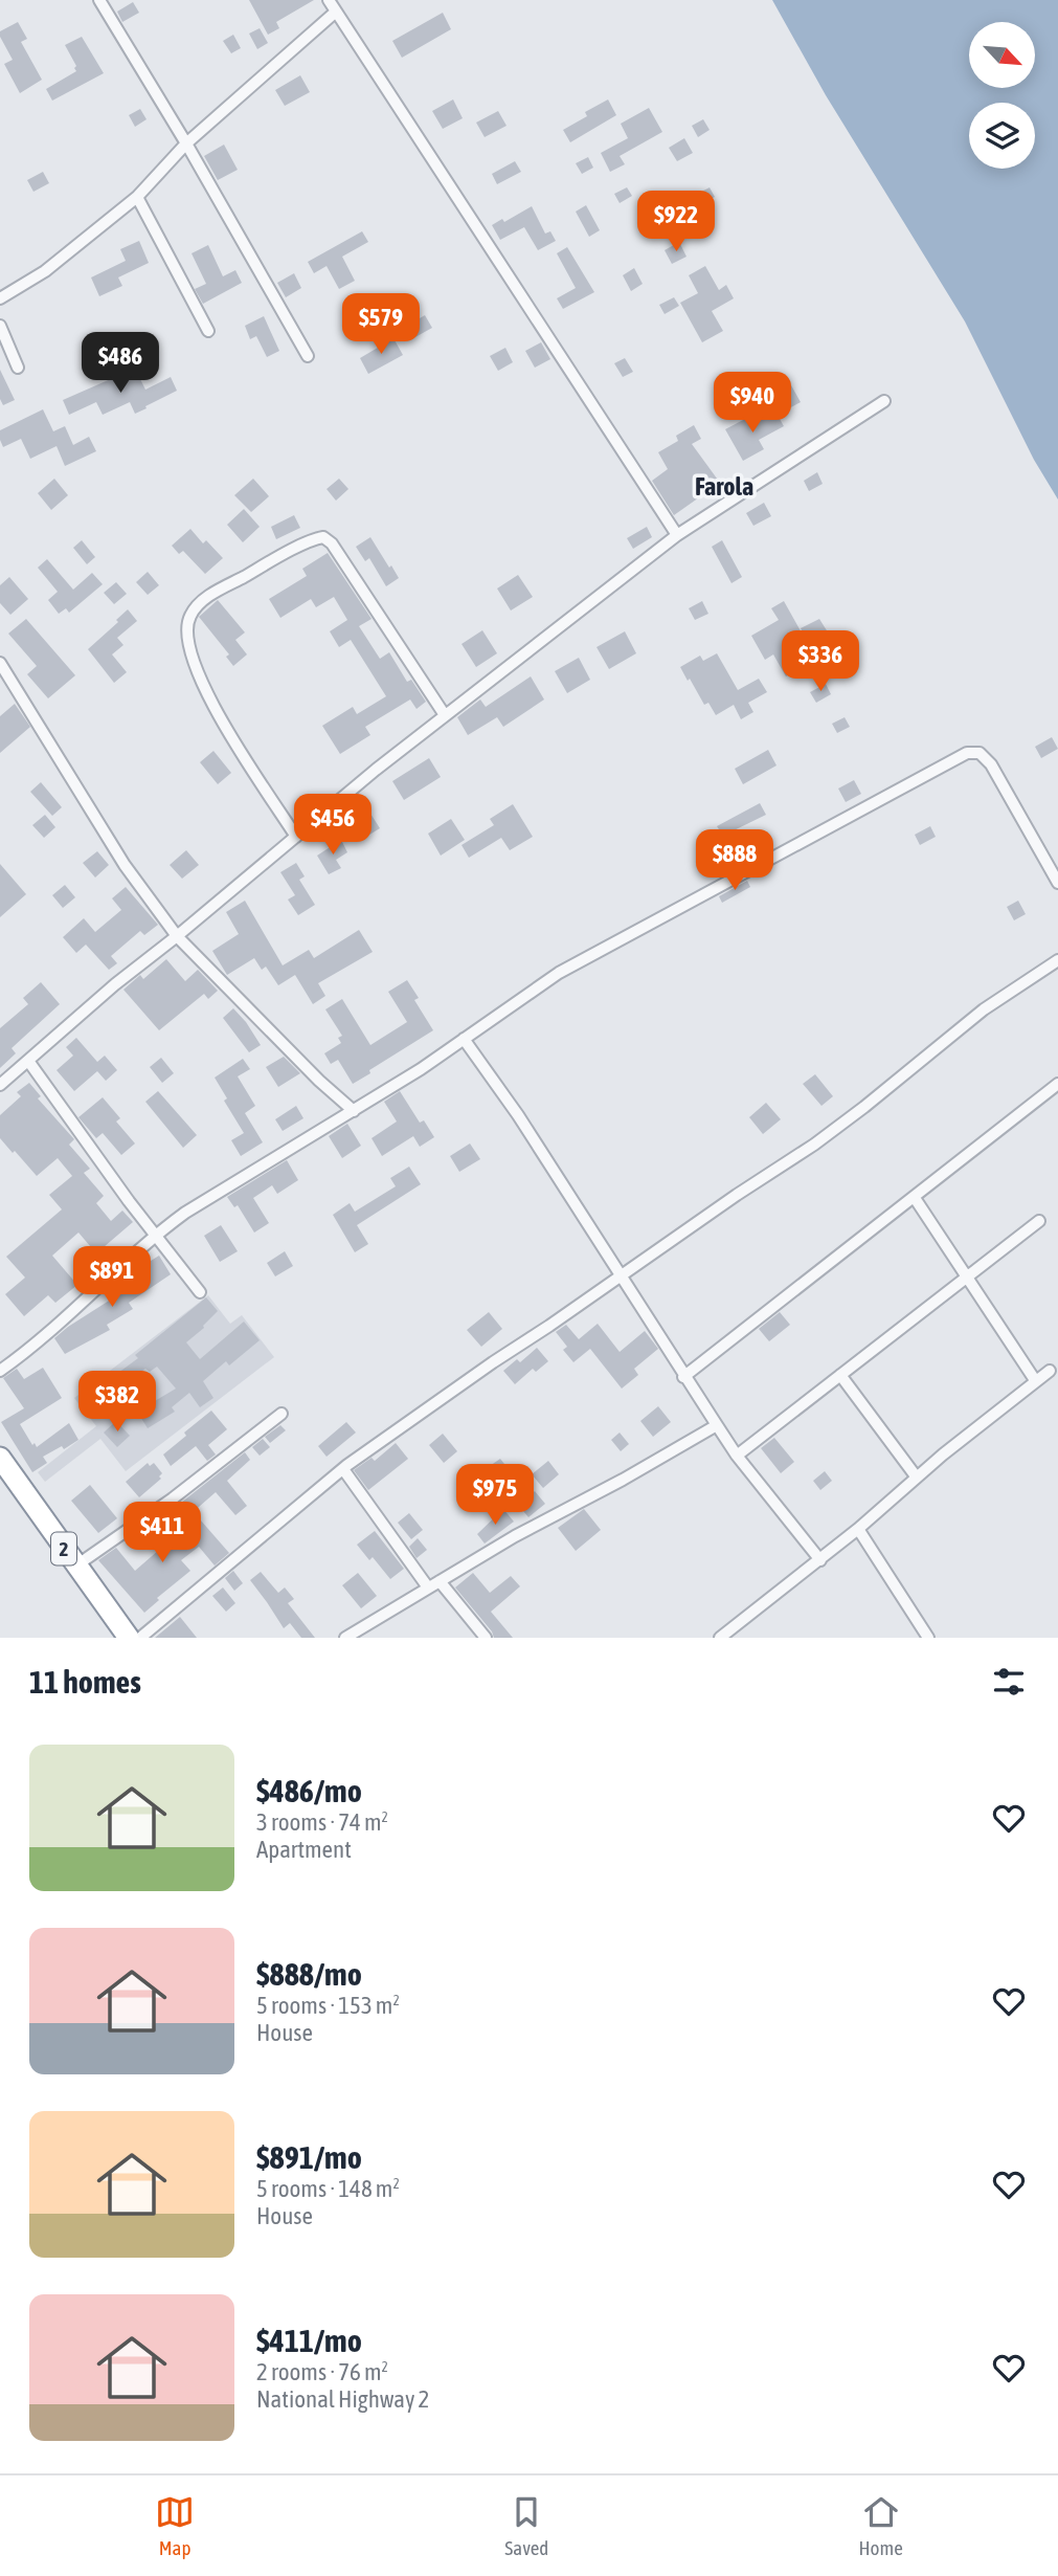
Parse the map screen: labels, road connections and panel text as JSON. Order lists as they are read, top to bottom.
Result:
{
  "streets": {
    "highway": ["2"]
  },
  "districts": ["Farola"],
  "north": "bottom right",
  "page": {
    "price": [
      "$922",
      "$579",
      "$486",
      "$940",
      "$336",
      "$456",
      "$888",
      "$891",
      "$382",
      "$975",
      "$411"
    ],
    "heading": "11 homes",
    "list": [
      {
        "name": "$486/mo",
        "note": "3 rooms · 74 m² · Apartment"
      },
      {
        "name": "$888/mo",
        "note": "5 rooms · 153 m² · House"
      },
      {
        "name": "$891/mo",
        "note": "5 rooms · 148 m² · House"
      },
      {
        "name": "$411/mo",
        "note": "2 rooms · 76 m² · National Highway 2"
      }
    ],
    "tabs": ["Map", "Saved", "Home"]
  }
}
